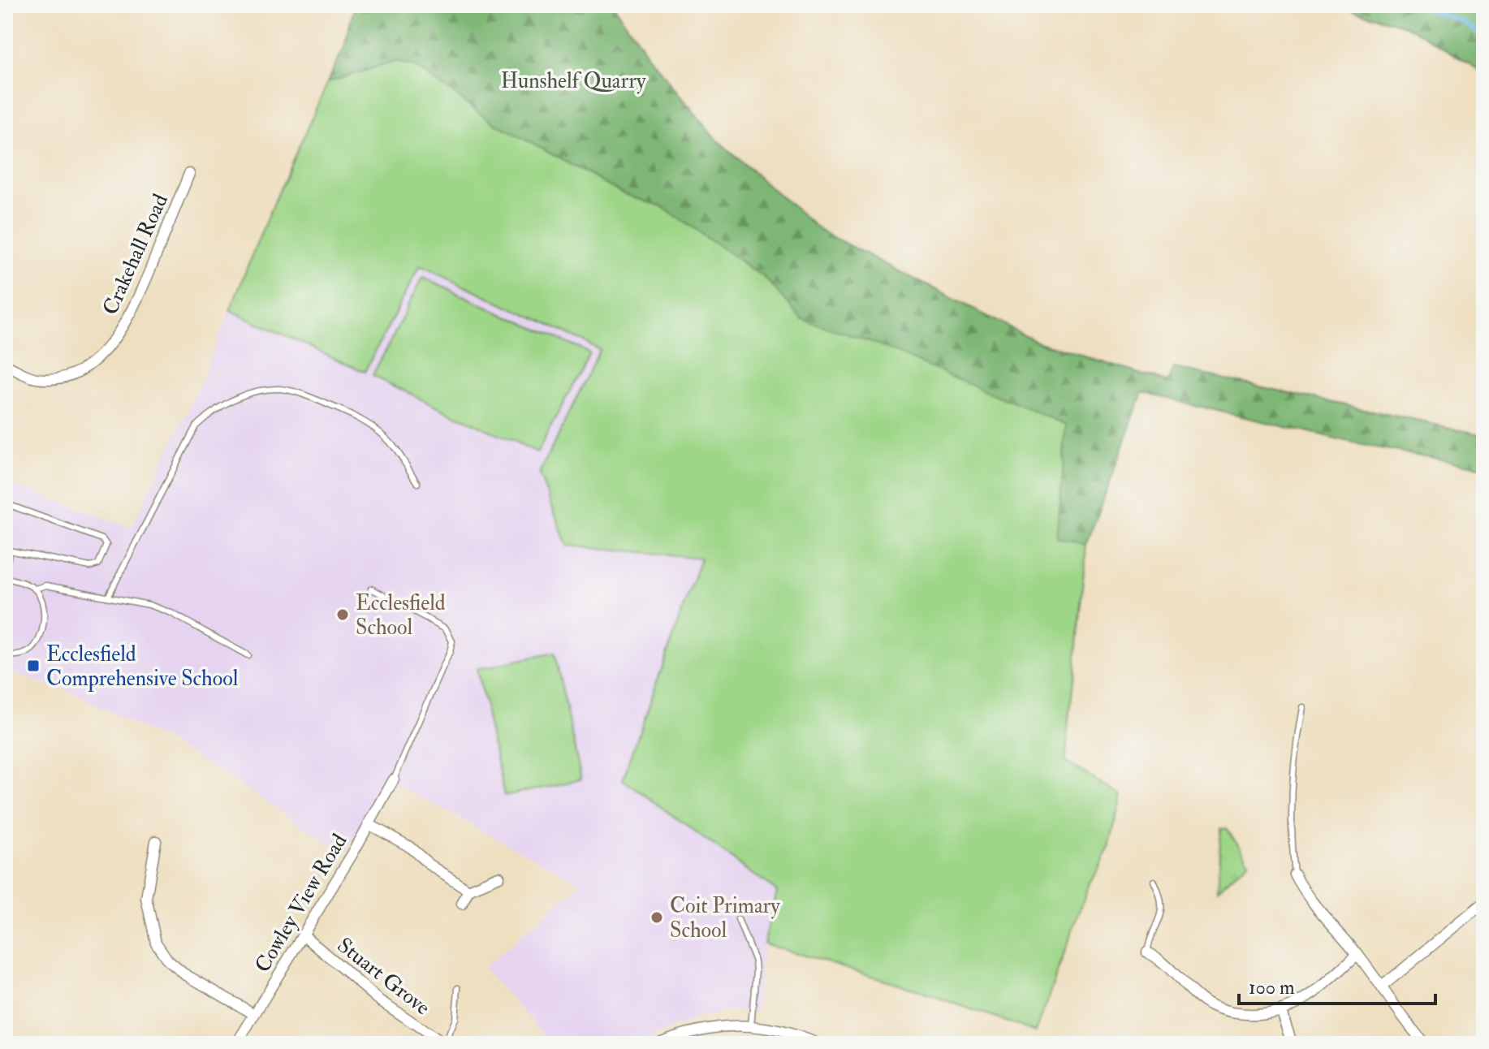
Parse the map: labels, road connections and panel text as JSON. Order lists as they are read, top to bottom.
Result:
{
  "streets": {
    "street": ["Crakehall Road", "Cowley View Road", "Stuart Grove"]
  },
  "crossings": [
    ["Cowley View Road", "Stuart Grove"]
  ],
  "parks": ["Hunshelf Quarry"],
  "places": {
    "other": ["Ecclesfield School", "Coit Primary School"],
    "transit": ["Ecclesfield Comprehensive School"]
  },
  "scale_bar": "100 m"
}
